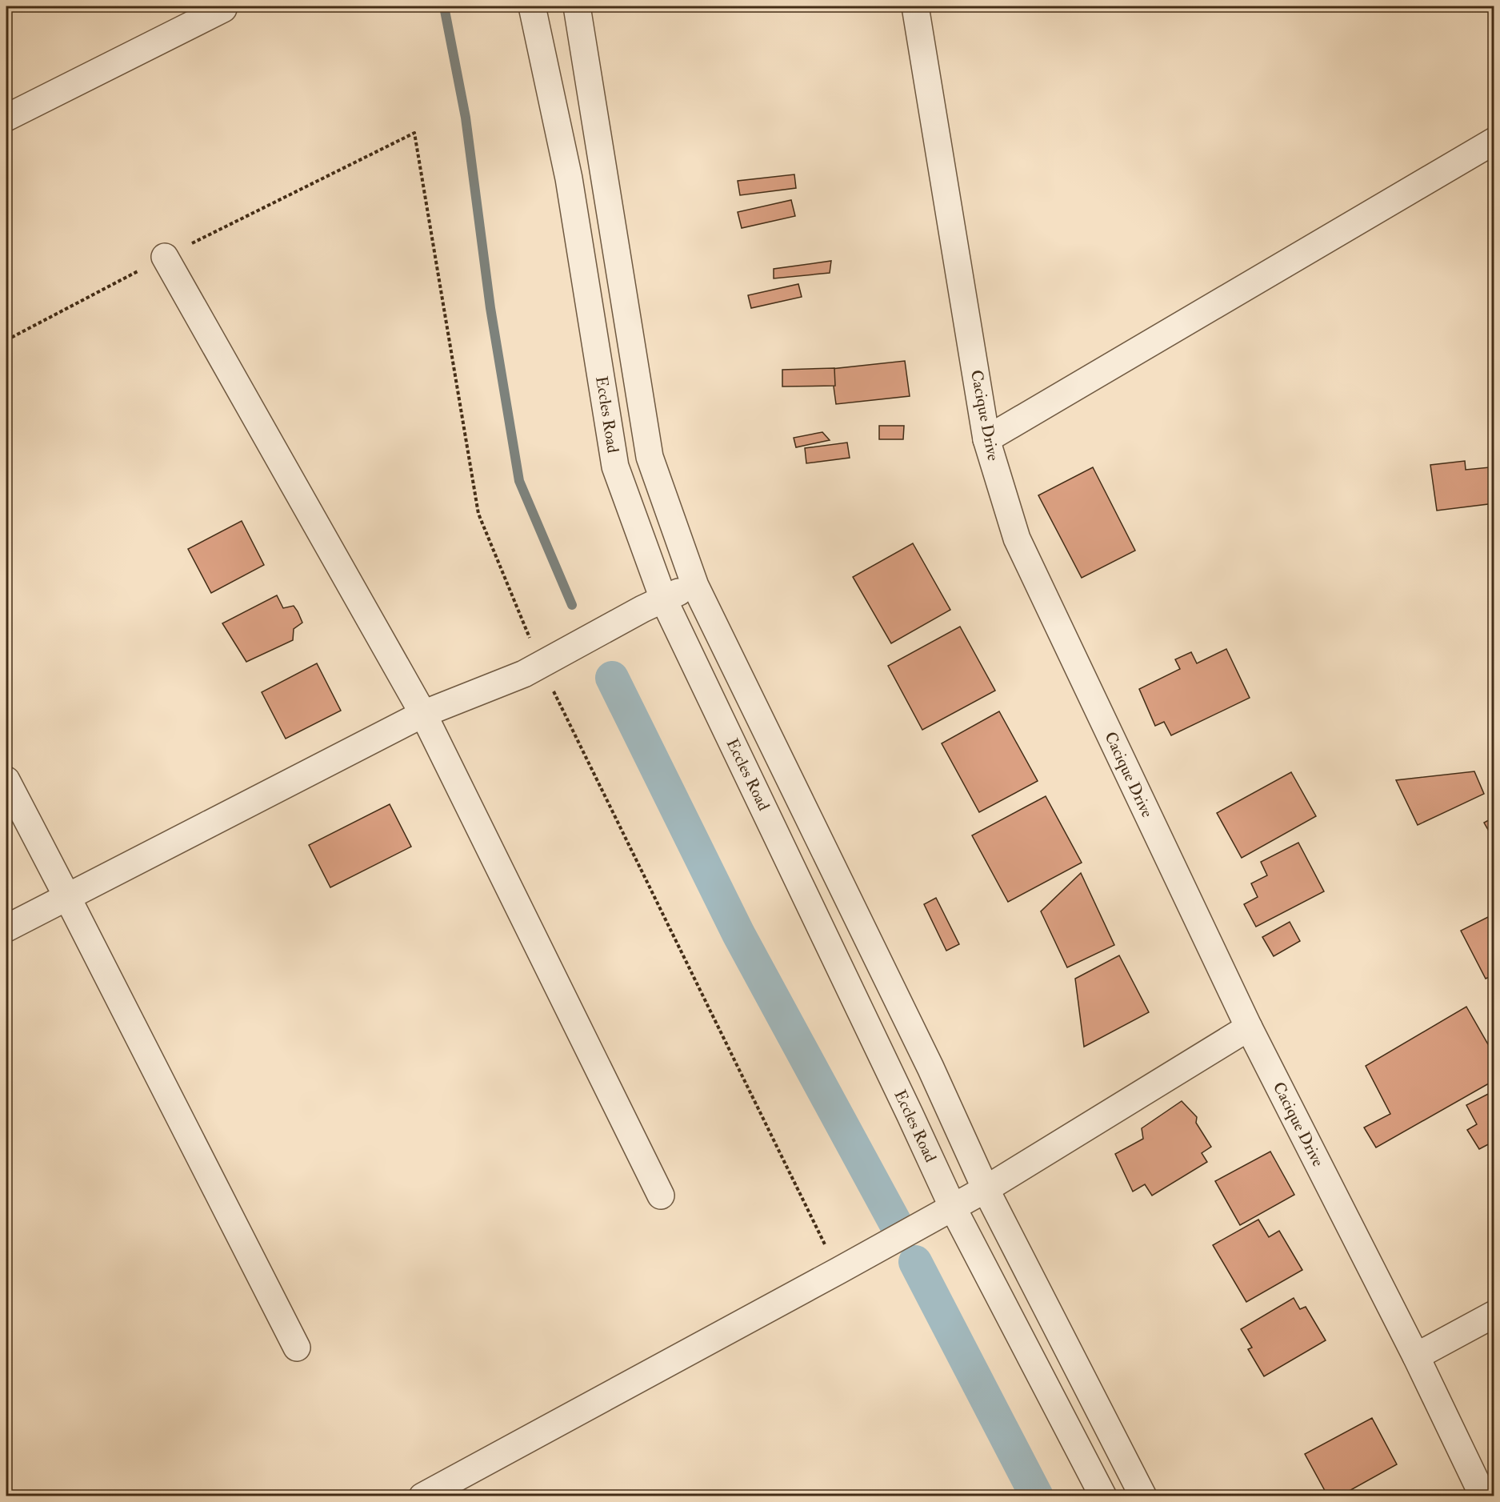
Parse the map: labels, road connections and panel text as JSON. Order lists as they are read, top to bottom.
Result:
{
  "streets": {
    "street": ["Eccles Road", "Cacique Drive"]
  }
}
